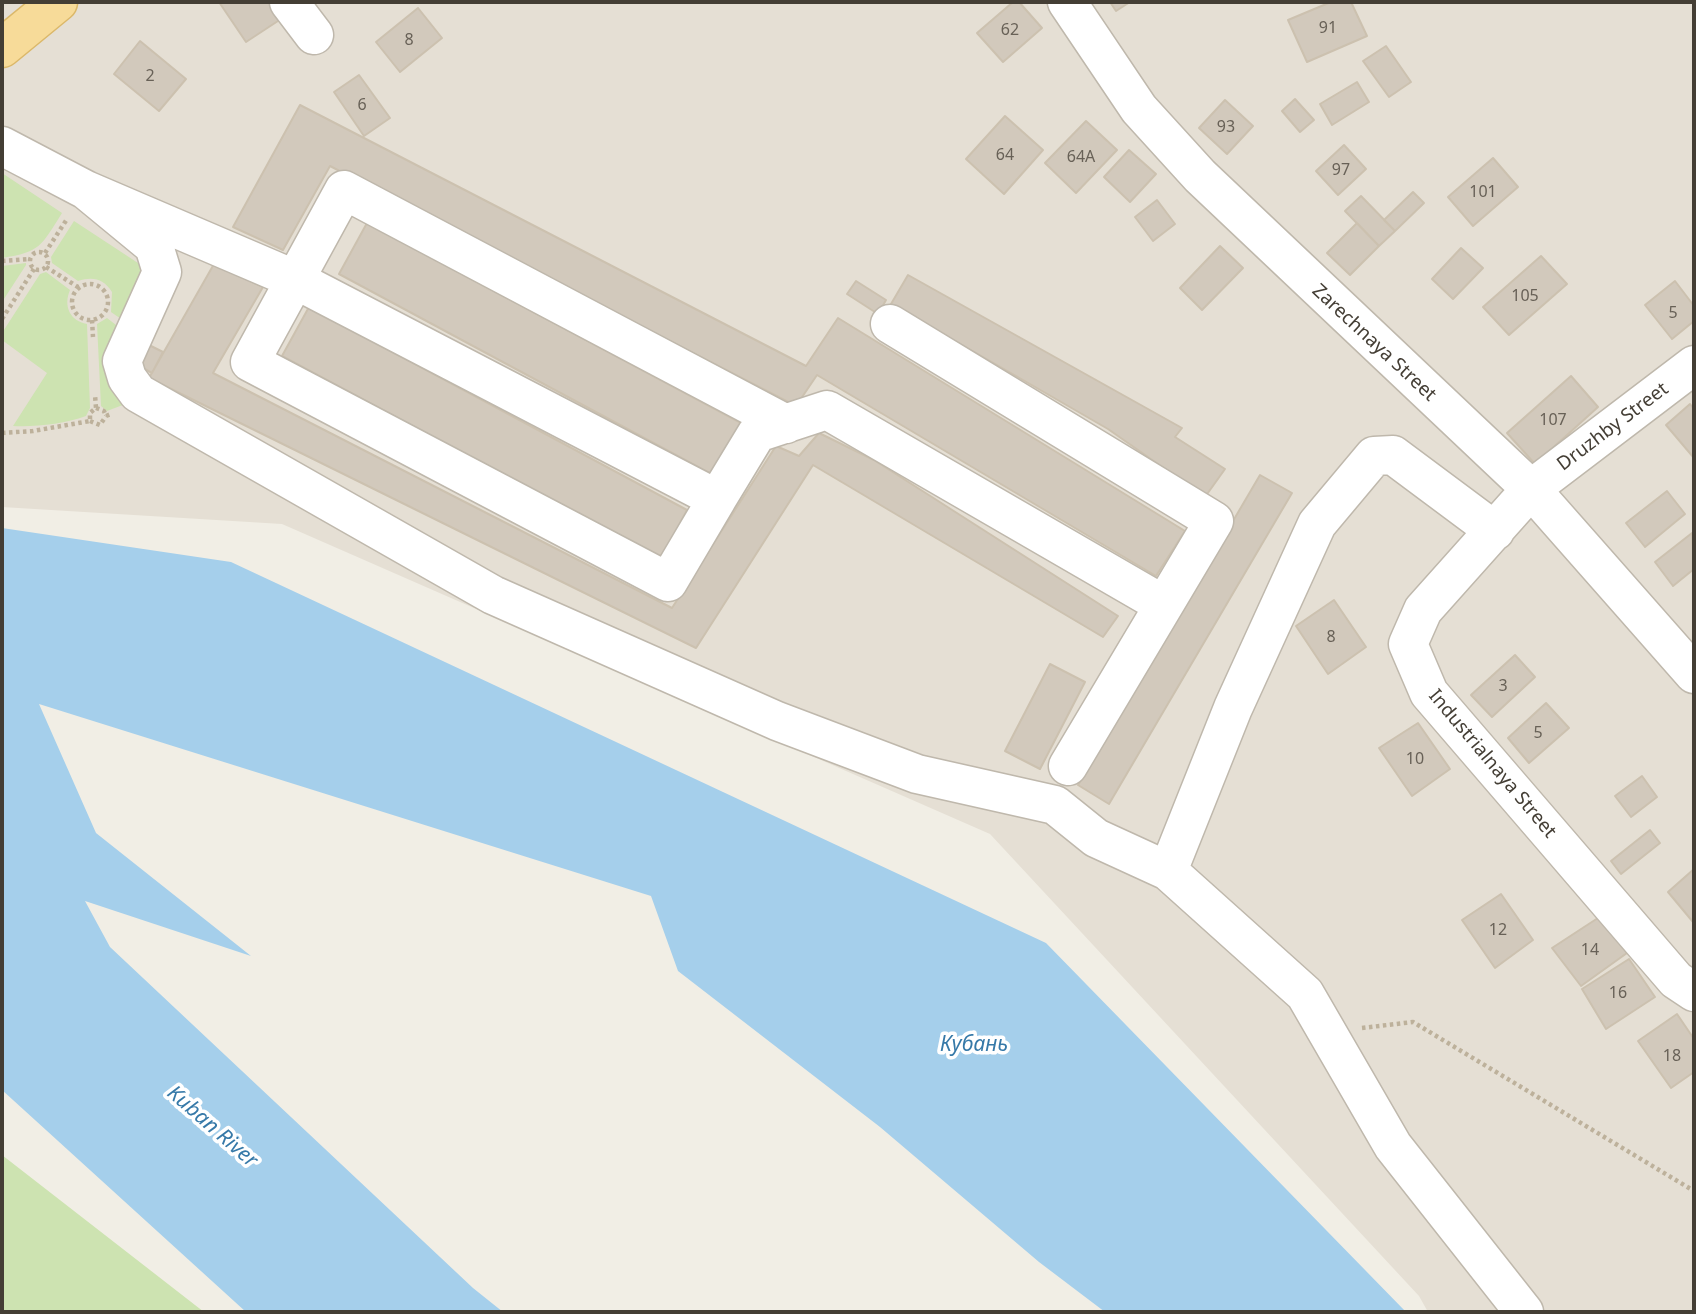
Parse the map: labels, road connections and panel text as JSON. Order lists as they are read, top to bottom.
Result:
{
  "streets": {
    "street": ["Zarechnaya Street", "Druzhby Street", "Industrialnaya Street"]
  },
  "crossings": [
    ["Zarechnaya Street", "Druzhby Street"],
    ["Zarechnaya Street", "Industrialnaya Street"],
    ["Druzhby Street", "Industrialnaya Street"]
  ],
  "water": ["Кубань", "Kuban River"],
  "house_numbers": [
    "91",
    "62",
    "8",
    "2",
    "6",
    "93",
    "64",
    "64А",
    "97",
    "101",
    "105",
    "5",
    "107",
    "8",
    "3",
    "5",
    "10",
    "12",
    "14",
    "16",
    "18"
  ]
}
